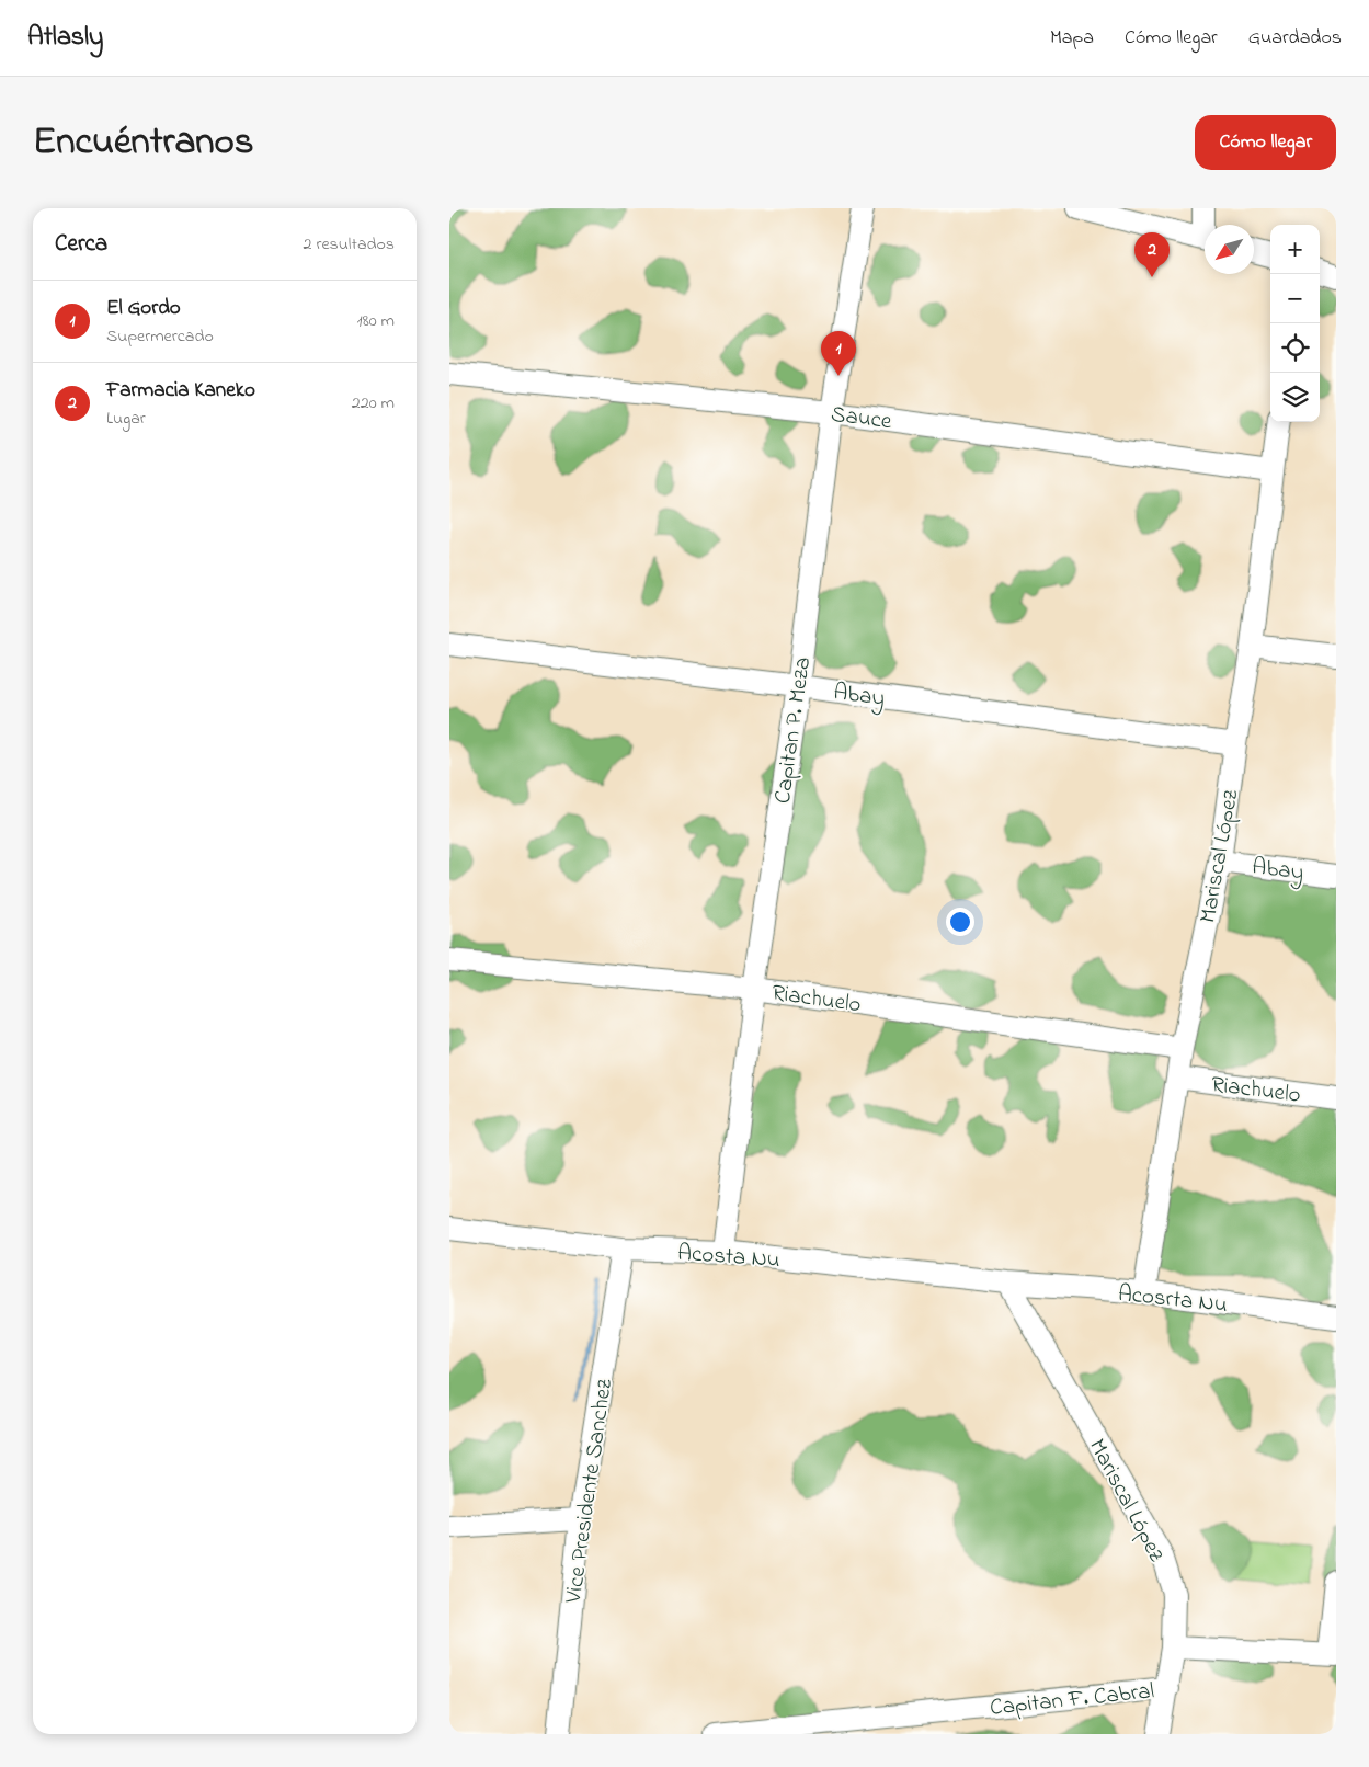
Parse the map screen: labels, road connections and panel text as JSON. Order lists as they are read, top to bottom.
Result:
{
  "streets": {
    "street": [
      "Sauce",
      "Abay",
      "Capitan P. Meza",
      "Mariscal López",
      "Riachuelo",
      "Acosta Nu",
      "Acosrta Nu",
      "Vice Presidente Sanchez",
      "Capitan F. Cabral"
    ]
  },
  "crossings": [
    ["Sauce", "Capitan P. Meza"],
    ["Sauce", "Mariscal López"],
    ["Abay", "Capitan P. Meza"],
    ["Abay", "Mariscal López"],
    ["Capitan P. Meza", "Riachuelo"],
    ["Capitan P. Meza", "Acosta Nu"],
    ["Mariscal López", "Riachuelo"],
    ["Mariscal López", "Acosta Nu"],
    ["Mariscal López", "Acosrta Nu"],
    ["Mariscal López", "Capitan F. Cabral"],
    ["Acosta Nu", "Acosrta Nu"],
    ["Acosta Nu", "Vice Presidente Sanchez"]
  ],
  "north": "bottom left",
  "page": {
    "header": "Atlasly",
    "nav": ["Mapa", "Cómo llegar", "Guardados"],
    "title": "Encuéntranos",
    "buttons": "Cómo llegar",
    "heading": ["Cerca", "2 resultados"],
    "map_buttons": ["+", "−"],
    "pins": ["2", "1"],
    "list": [
      {
        "mark": "1",
        "name": "El Gordo",
        "note": "Supermercado",
        "value": "180 m"
      },
      {
        "mark": "2",
        "name": "Farmacia Kaneko",
        "note": "Lugar",
        "value": "220 m"
      }
    ]
  }
}
